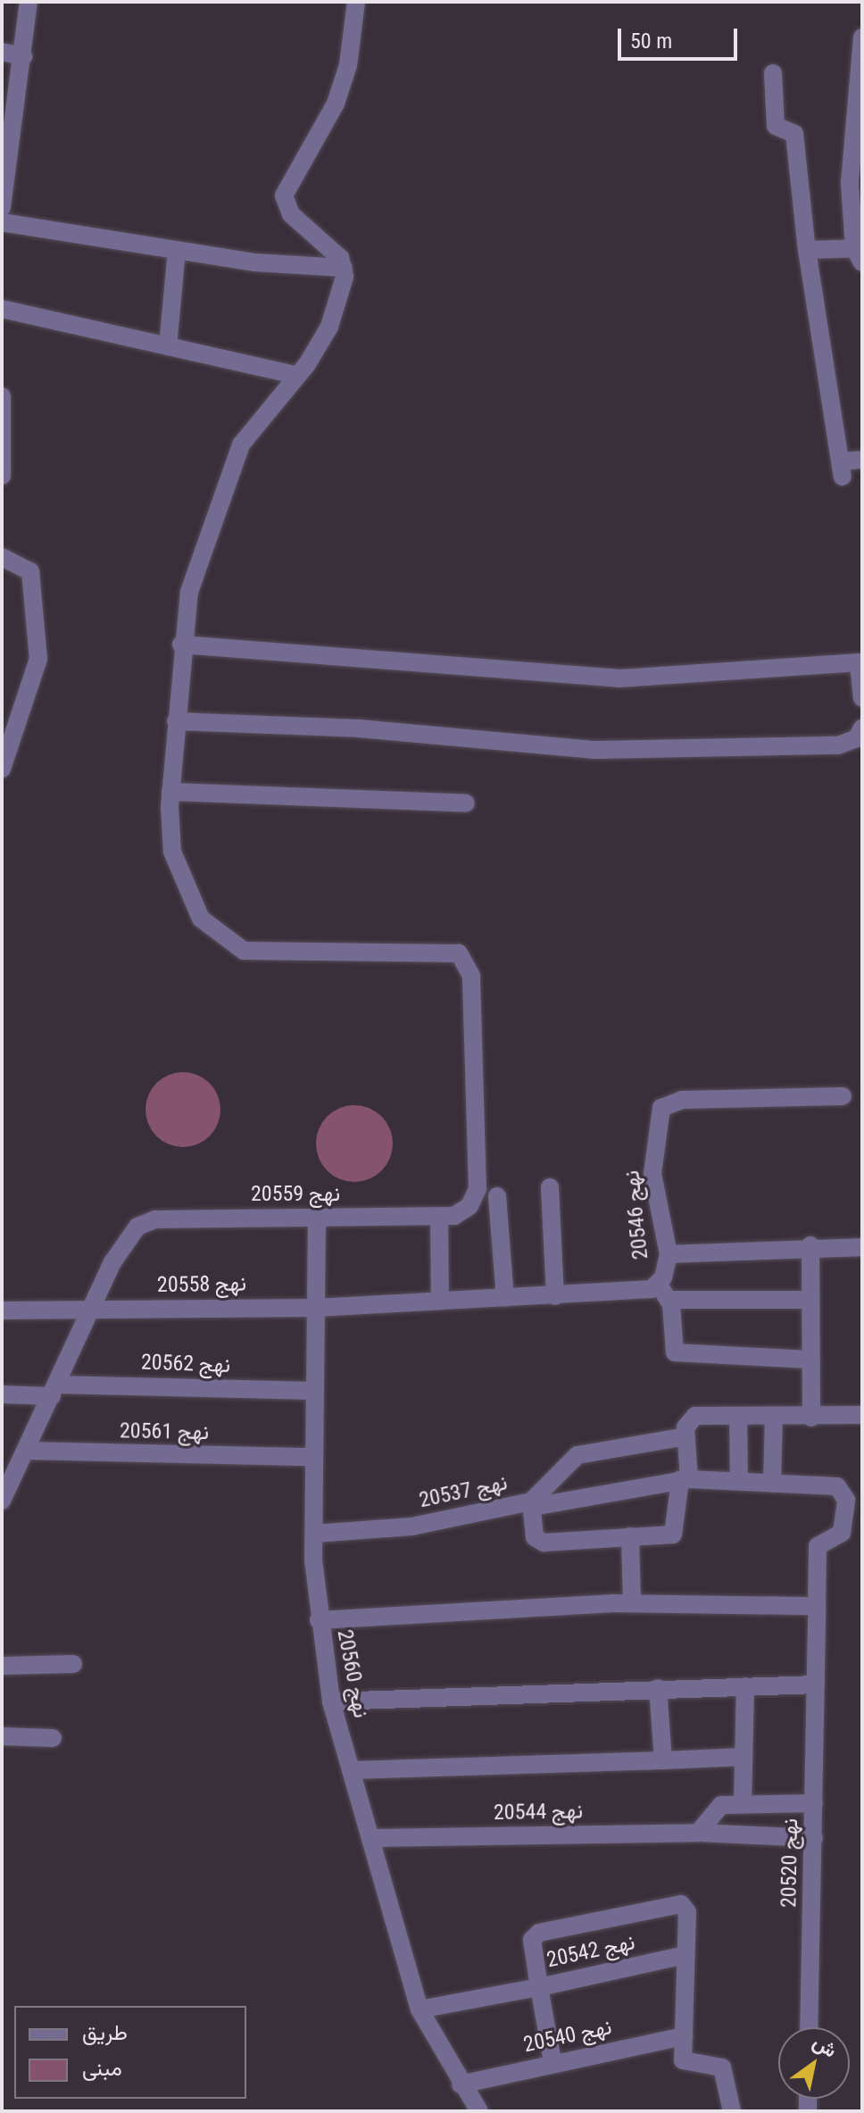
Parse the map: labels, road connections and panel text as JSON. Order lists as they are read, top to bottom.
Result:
{
  "streets": {
    "street": [
      "نهج 20559",
      "نهج 20546",
      "نهج 20558",
      "نهج 20562",
      "نهج 20561",
      "نهج 20537",
      "نهج 20560",
      "نهج 20544",
      "نهج 20520",
      "نهج 20542",
      "نهج 20540"
    ]
  },
  "crossings": [
    ["نهج 20559", "نهج 20558"],
    ["نهج 20559", "نهج 20560"],
    ["نهج 20546", "نهج 20558"],
    ["نهج 20546", "نهج 20560"],
    ["نهج 20558", "نهج 20560"],
    ["نهج 20562", "نهج 20560"],
    ["نهج 20561", "نهج 20560"],
    ["نهج 20537", "نهج 20560"],
    ["نهج 20560", "نهج 20544"],
    ["نهج 20560", "نهج 20540"],
    ["نهج 20544", "نهج 20520"],
    ["نهج 20542", "نهج 20540"]
  ],
  "legend": ["طريق", "مبنى"],
  "scale_bar": "50 m",
  "north": "top right"
}
